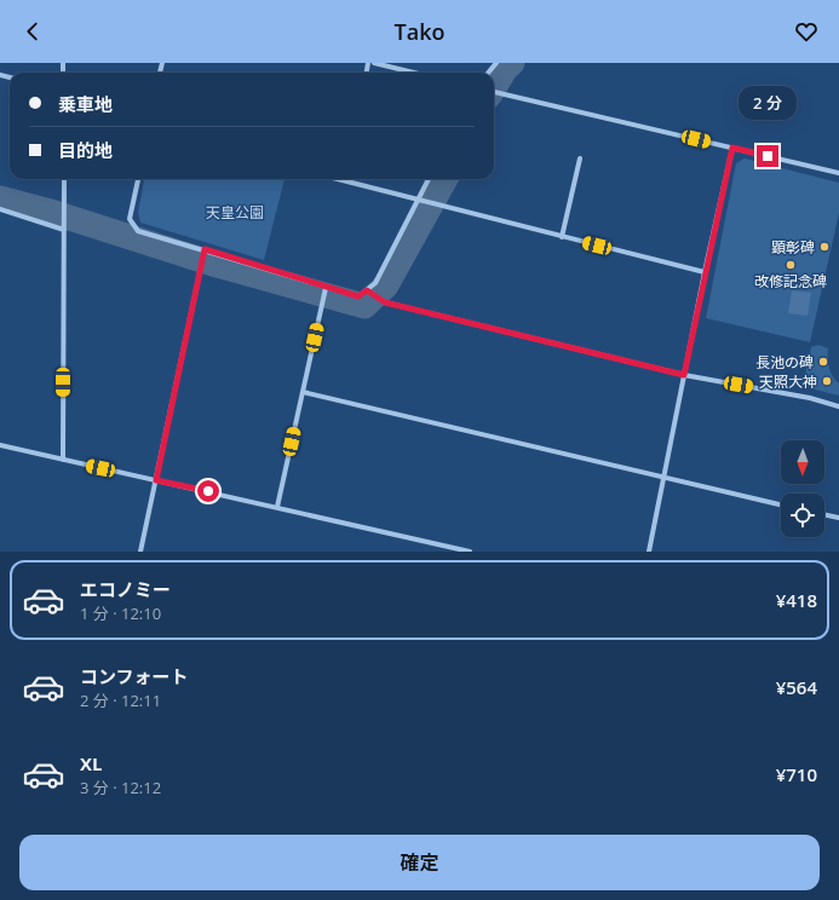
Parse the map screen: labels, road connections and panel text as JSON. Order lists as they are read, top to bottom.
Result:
{
  "parks": ["天皇公園"],
  "places": [
    "顕彰碑",
    "改修記念碑",
    "長池の碑",
    "天照大神"
  ],
  "north": "bottom",
  "page": {
    "header": "Tako",
    "banner": ["乗車地", "目的地"],
    "bubble": "2 分",
    "list": [
      {
        "name": "エコノミー",
        "note": "1 分 · 12:10",
        "value": "¥418"
      },
      {
        "name": "コンフォート",
        "note": "2 分 · 12:11",
        "value": "¥564"
      },
      {
        "name": "XL",
        "note": "3 分 · 12:12",
        "value": "¥710"
      }
    ],
    "buttons": "確定"
  }
}
